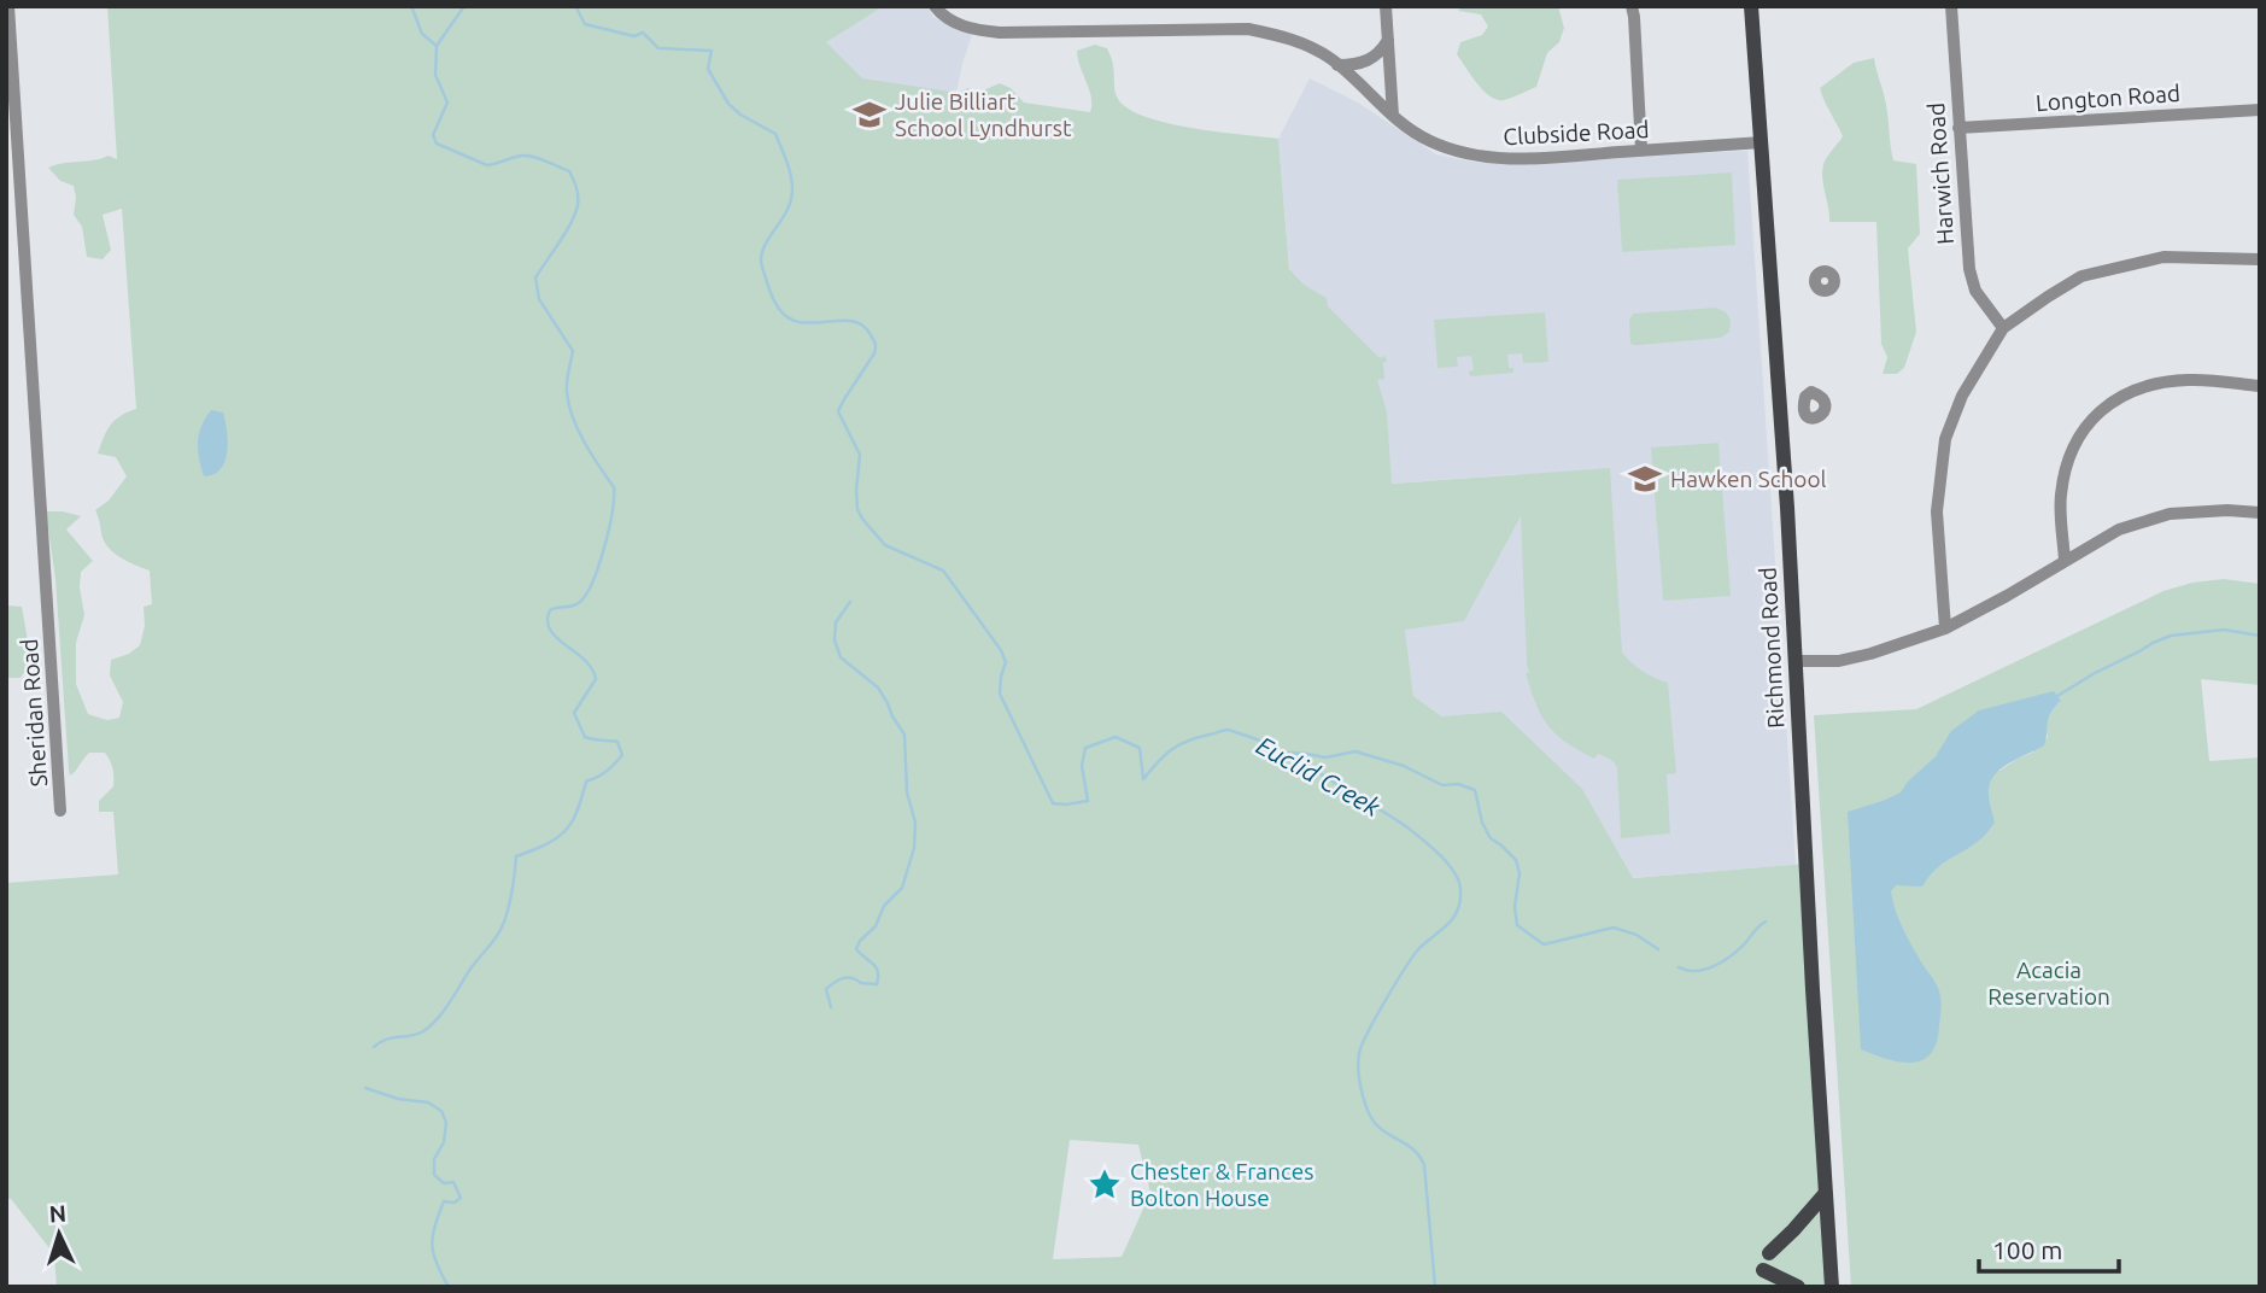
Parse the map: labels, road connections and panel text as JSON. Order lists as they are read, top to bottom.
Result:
{
  "streets": {
    "main road": ["Richmond Road"],
    "street": [
      "Longton Road",
      "Clubside Road",
      "Harwich Road",
      "Sheridan Road"
    ]
  },
  "crossings": [
    ["Longton Road", "Harwich Road"],
    ["Clubside Road", "Richmond Road"]
  ],
  "water": ["Euclid Creek"],
  "parks": ["Acacia Reservation"],
  "places": {
    "school or university": ["Julie Billiart School Lyndhurst", "Hawken School"],
    "place": ["Chester & Frances Bolton House"]
  },
  "scale_bar": "100 m",
  "north": "top"
}
